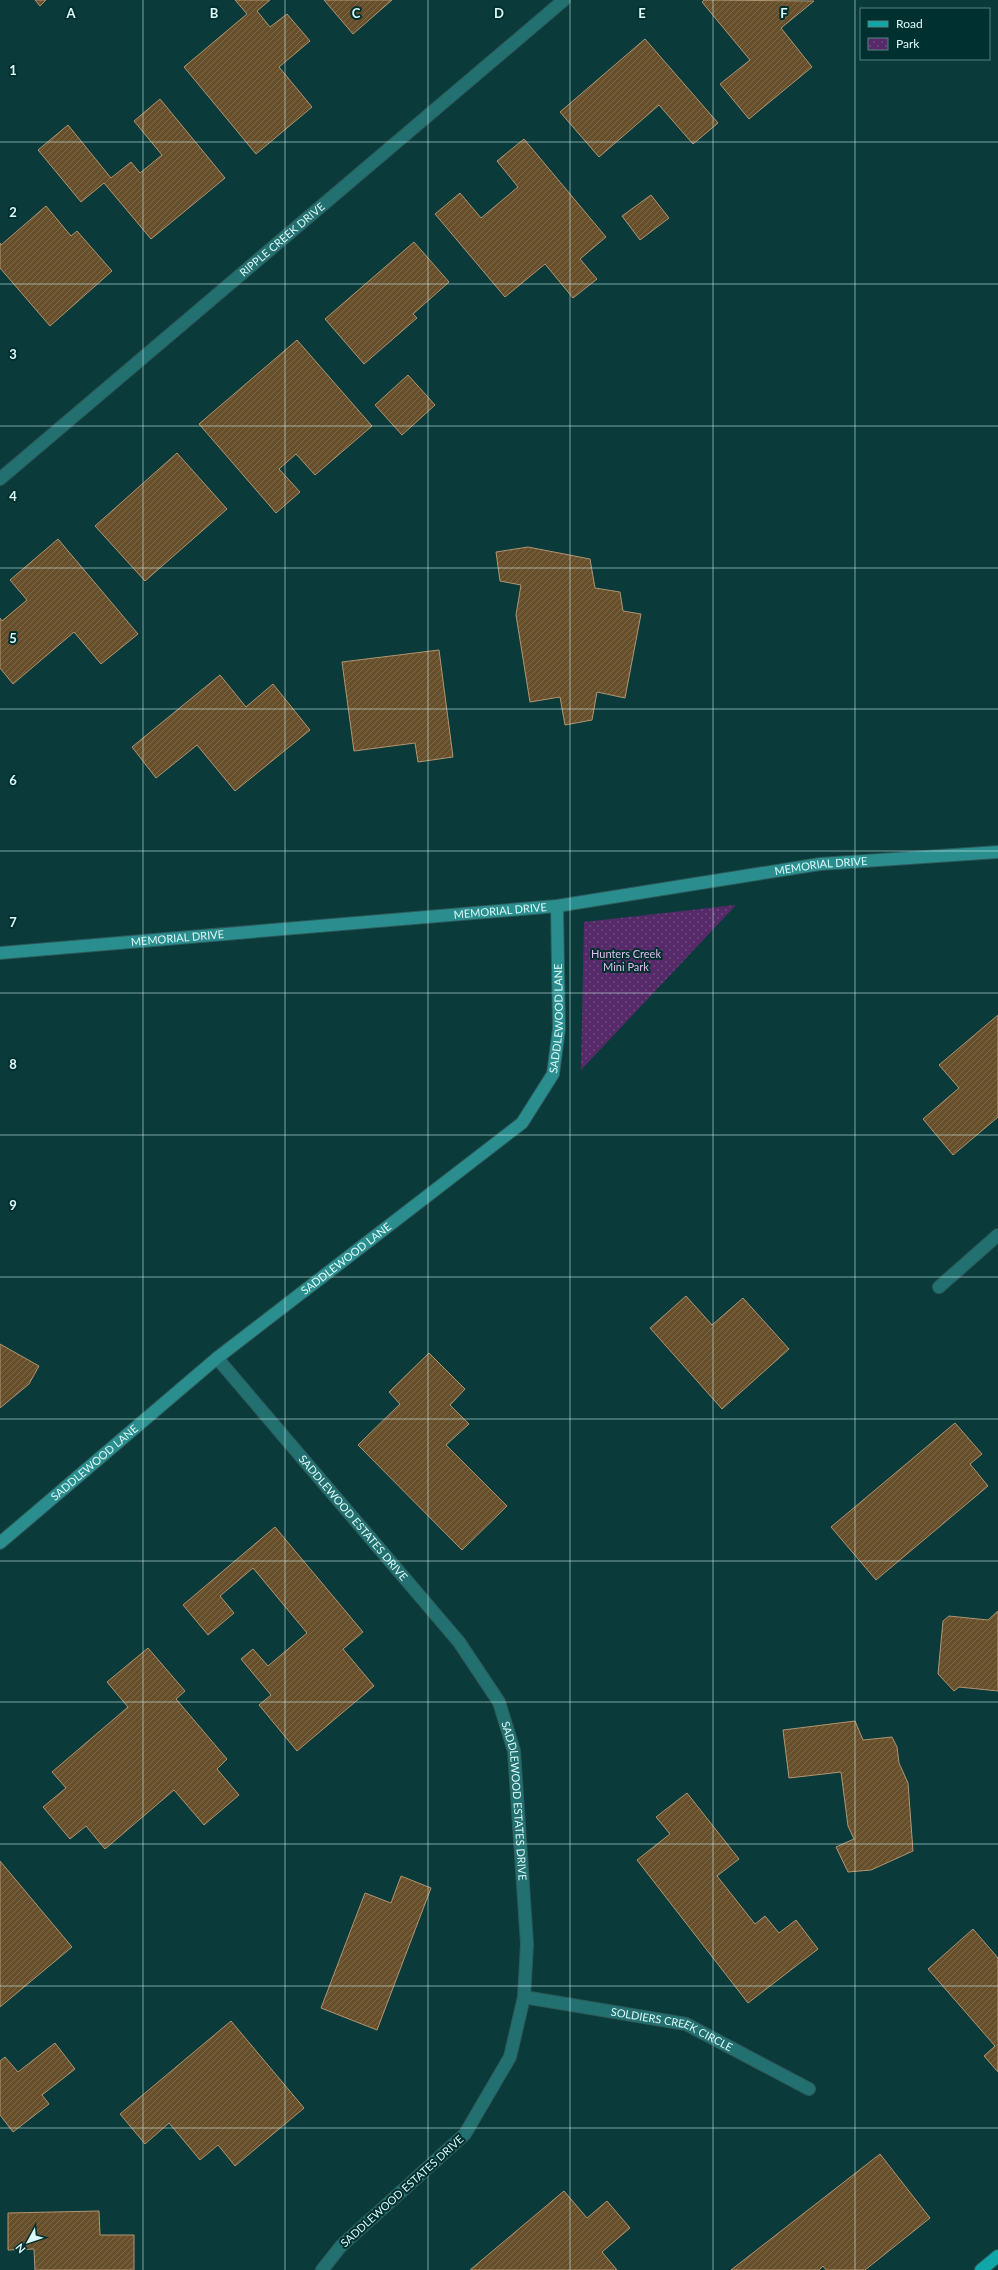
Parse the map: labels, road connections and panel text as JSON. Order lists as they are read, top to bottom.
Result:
{
  "streets": {
    "street": [
      "RIPPLE CREEK DRIVE",
      "MEMORIAL DRIVE",
      "SADDLEWOOD LANE",
      "SADDLEWOOD ESTATES DRIVE",
      "SOLDIERS CREEK CIRCLE"
    ]
  },
  "crossings": [
    ["MEMORIAL DRIVE", "SADDLEWOOD LANE"],
    ["SADDLEWOOD LANE", "SADDLEWOOD ESTATES DRIVE"],
    ["SADDLEWOOD ESTATES DRIVE", "SOLDIERS CREEK CIRCLE"]
  ],
  "parks": ["Hunters Creek Mini Park"],
  "legend": ["Road", "Park"],
  "north": "bottom left",
  "grid": {
    "columns": [
      "A",
      "B",
      "C",
      "D",
      "E",
      "F"
    ],
    "rows": [
      "1",
      "2",
      "3",
      "4",
      "5",
      "6",
      "7",
      "8",
      "9"
    ]
  }
}
